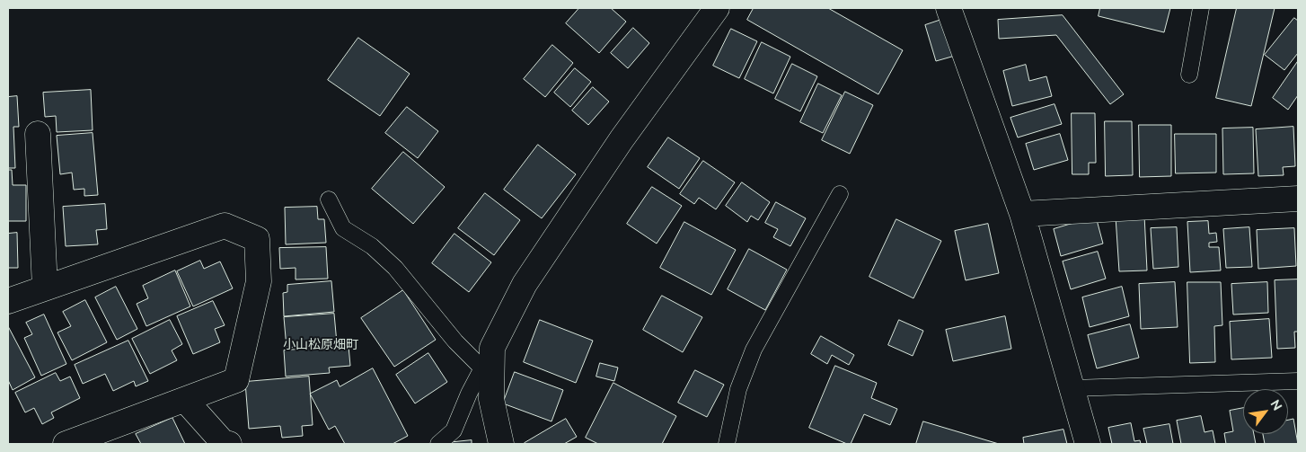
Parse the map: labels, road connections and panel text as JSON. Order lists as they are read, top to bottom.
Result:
{
  "districts": ["小山松原畑町"],
  "north": "top right"
}
